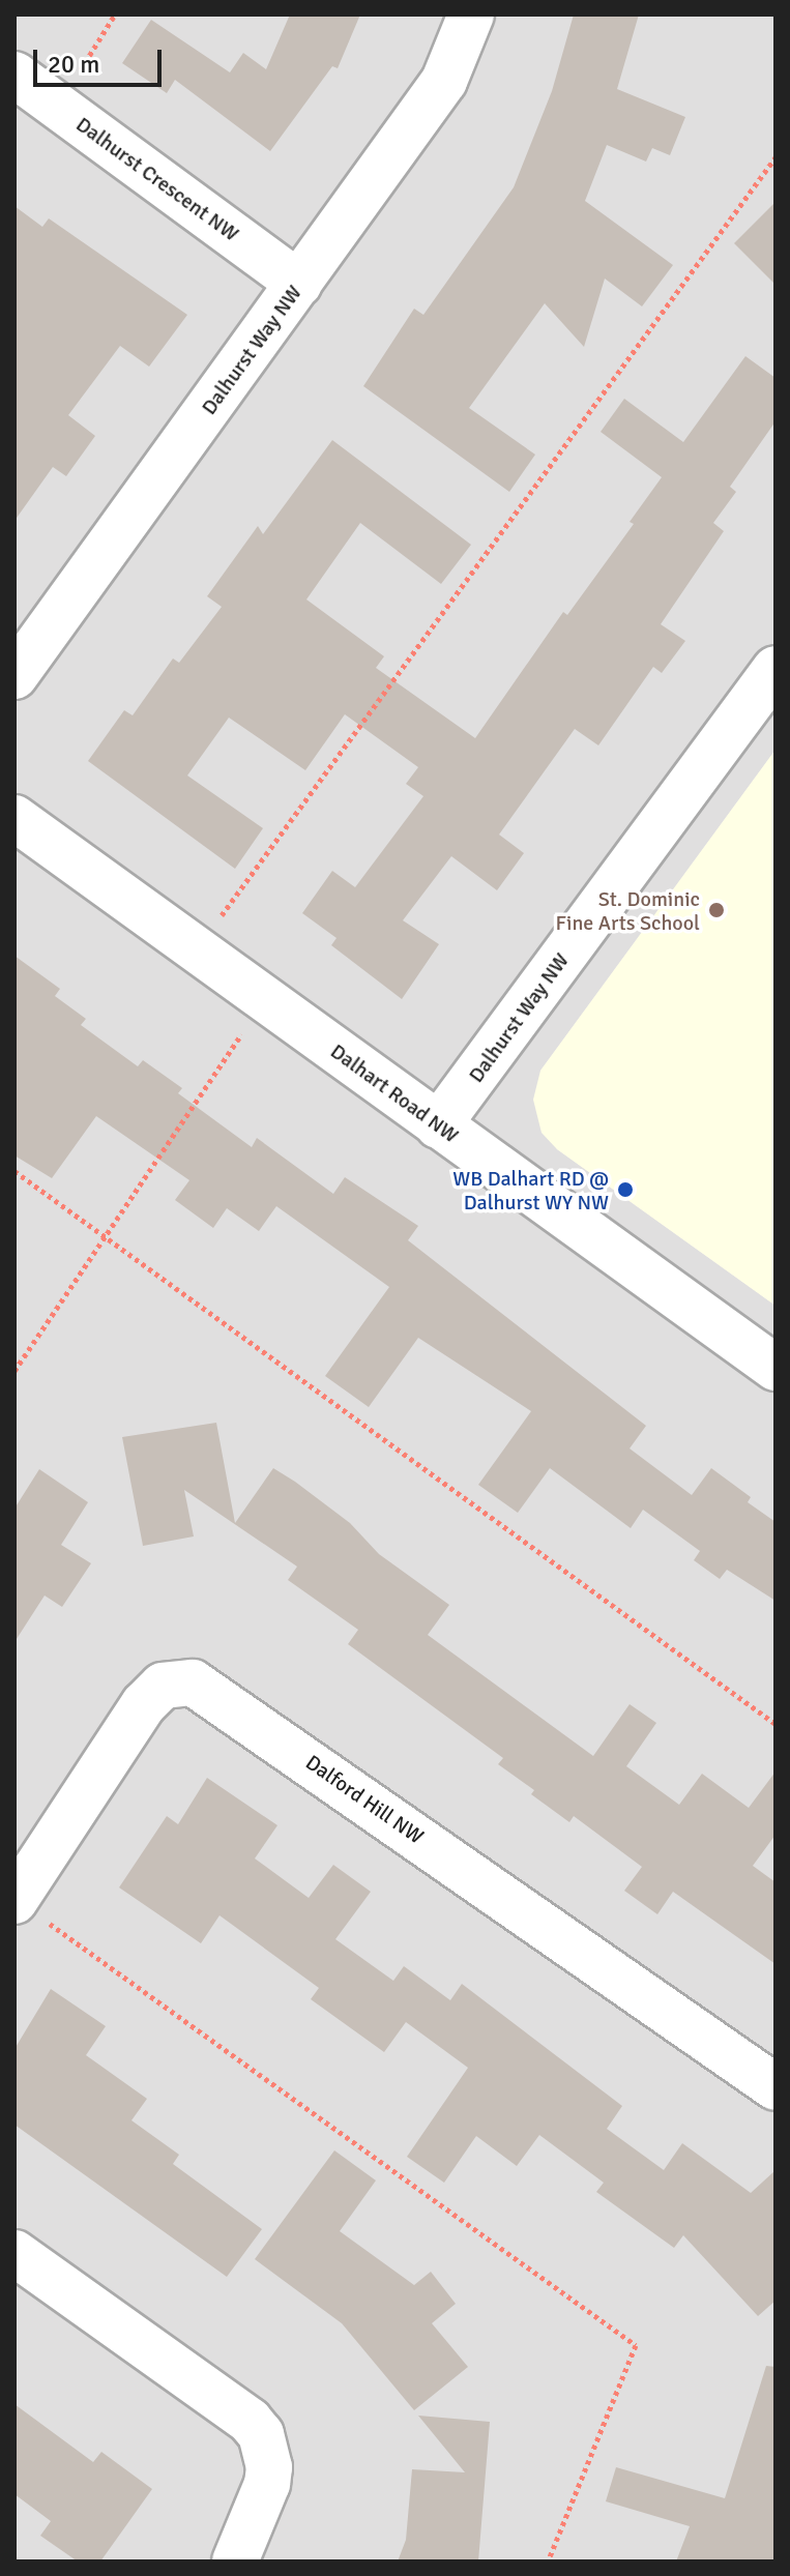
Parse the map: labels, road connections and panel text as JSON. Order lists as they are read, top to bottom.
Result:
{
  "streets": {
    "street": [
      "Dalhurst Crescent NW",
      "Dalhurst Way NW",
      "Dalhart Road NW",
      "Dalford Hill NW"
    ]
  },
  "crossings": [
    ["Dalhurst Crescent NW", "Dalhurst Way NW"],
    ["Dalhurst Way NW", "Dalhart Road NW"]
  ],
  "places": ["St. Dominic Fine Arts School", "WB Dalhart RD @ Dalhurst WY NW"],
  "scale_bar": "20 m"
}
